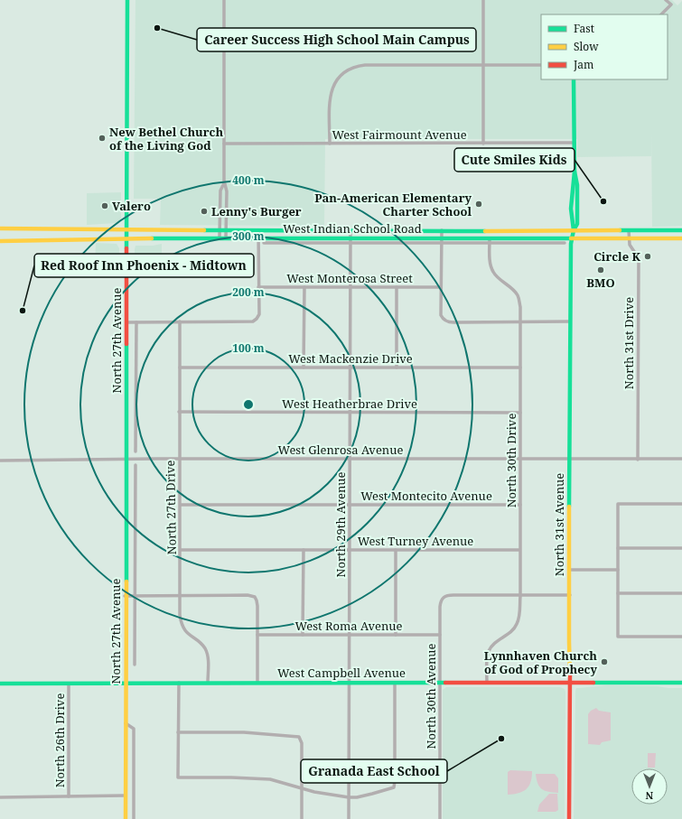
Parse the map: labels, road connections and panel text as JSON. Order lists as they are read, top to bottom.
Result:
{
  "streets": {
    "main road": [
      "West Indian School Road",
      "North 27th Avenue",
      "North 31st Avenue",
      "West Campbell Avenue"
    ],
    "street": [
      "West Fairmount Avenue",
      "West Monterosa Street",
      "North 31st Drive",
      "West Mackenzie Drive",
      "West Heatherbrae Drive",
      "West Glenrosa Avenue",
      "North 30th Drive",
      "West Montecito Avenue",
      "North 27th Drive",
      "North 29th Avenue",
      "West Turney Avenue",
      "West Roma Avenue",
      "North 30th Avenue",
      "North 26th Drive"
    ]
  },
  "crossings": [
    ["West Fairmount Avenue", "North 31st Avenue"],
    ["West Indian School Road", "North 27th Avenue"],
    ["West Indian School Road", "North 31st Drive"],
    ["West Indian School Road", "North 30th Drive"],
    ["West Indian School Road", "North 29th Avenue"],
    ["West Indian School Road", "North 31st Avenue"],
    ["West Monterosa Street", "North 29th Avenue"],
    ["North 27th Avenue", "West Glenrosa Avenue"],
    ["North 27th Avenue", "West Campbell Avenue"],
    ["North 31st Drive", "West Glenrosa Avenue"],
    ["West Mackenzie Drive", "North 30th Drive"],
    ["West Mackenzie Drive", "North 27th Drive"],
    ["West Mackenzie Drive", "North 29th Avenue"],
    ["West Heatherbrae Drive", "North 30th Drive"],
    ["West Heatherbrae Drive", "North 27th Drive"],
    ["West Heatherbrae Drive", "North 29th Avenue"],
    ["West Glenrosa Avenue", "North 30th Drive"],
    ["West Glenrosa Avenue", "North 27th Drive"],
    ["West Glenrosa Avenue", "North 29th Avenue"],
    ["West Glenrosa Avenue", "North 31st Avenue"],
    ["North 30th Drive", "West Montecito Avenue"],
    ["North 30th Drive", "West Turney Avenue"],
    ["North 30th Drive", "West Campbell Avenue"],
    ["North 30th Drive", "North 30th Avenue"],
    ["West Montecito Avenue", "North 27th Drive"],
    ["West Montecito Avenue", "North 29th Avenue"],
    ["North 27th Drive", "West Turney Avenue"],
    ["North 27th Drive", "West Campbell Avenue"],
    ["North 29th Avenue", "West Turney Avenue"],
    ["North 29th Avenue", "West Roma Avenue"],
    ["North 29th Avenue", "West Campbell Avenue"],
    ["North 31st Avenue", "West Campbell Avenue"],
    ["West Roma Avenue", "North 30th Avenue"],
    ["West Campbell Avenue", "North 30th Avenue"],
    ["West Campbell Avenue", "North 26th Drive"]
  ],
  "places": [
    "Career Success High School Main Campus",
    "New Bethel Church of the Living God",
    "Cute Smiles Kids",
    "Pan-American Elementary Charter School",
    "Valero",
    "Lenny's Burger",
    "Circle K",
    "BMO",
    "Red Roof Inn Phoenix - Midtown",
    "Lynnhaven Church of God of Prophecy",
    "Granada East School"
  ],
  "legend": ["Fast", "Slow", "Jam"],
  "north": "bottom",
  "rings": [
    "400 m",
    "300 m",
    "200 m",
    "100 m"
  ]
}
